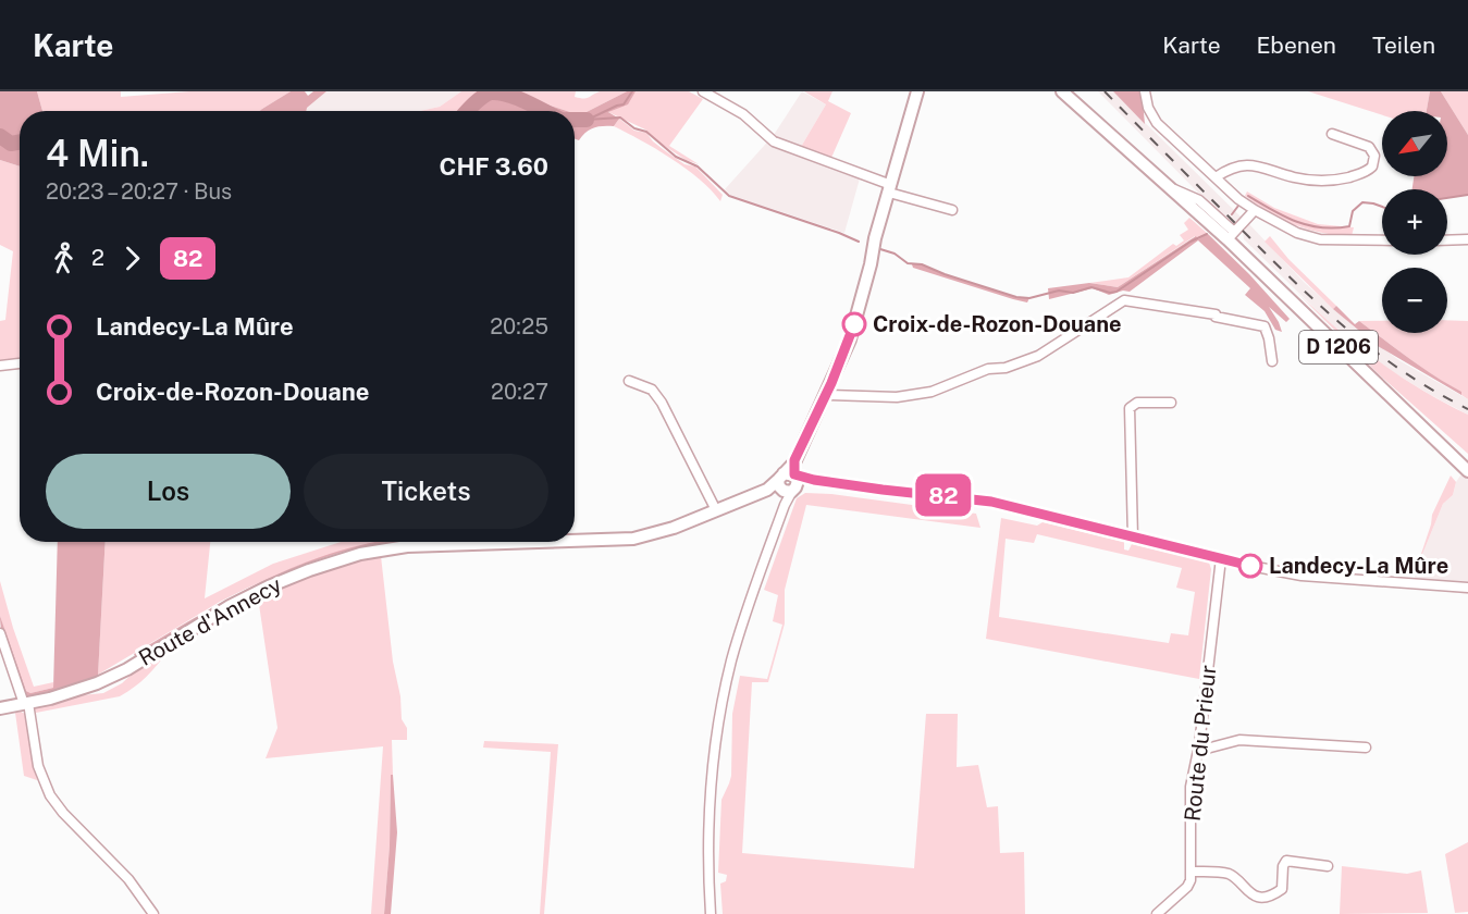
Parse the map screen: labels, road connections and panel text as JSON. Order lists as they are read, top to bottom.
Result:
{
  "streets": {
    "main road": ["D 1206", "Route d'Annecy"],
    "street": ["Route du Prieur"]
  },
  "crossings": [
    ["Route d'Annecy", "Route du Prieur"]
  ],
  "places": ["Croix-de-Rozon-Douane", "Landecy-La Mûre"],
  "lines": ["bus line 82"],
  "north": "bottom left",
  "page": {
    "header": "Karte",
    "nav": ["Karte", "Ebenen", "Teilen"],
    "on_map": "82",
    "map_buttons": ["+", "−"],
    "heading": ["4 Min.", "20:23 – 20:27 · Bus", "CHF 3.60"],
    "legs": ["2", "82"],
    "list": [
      {
        "name": "Landecy-La Mûre",
        "value": "20:25"
      },
      {
        "name": "Croix-de-Rozon-Douane",
        "value": "20:27"
      }
    ],
    "buttons": ["Los", "Tickets"]
  }
}
